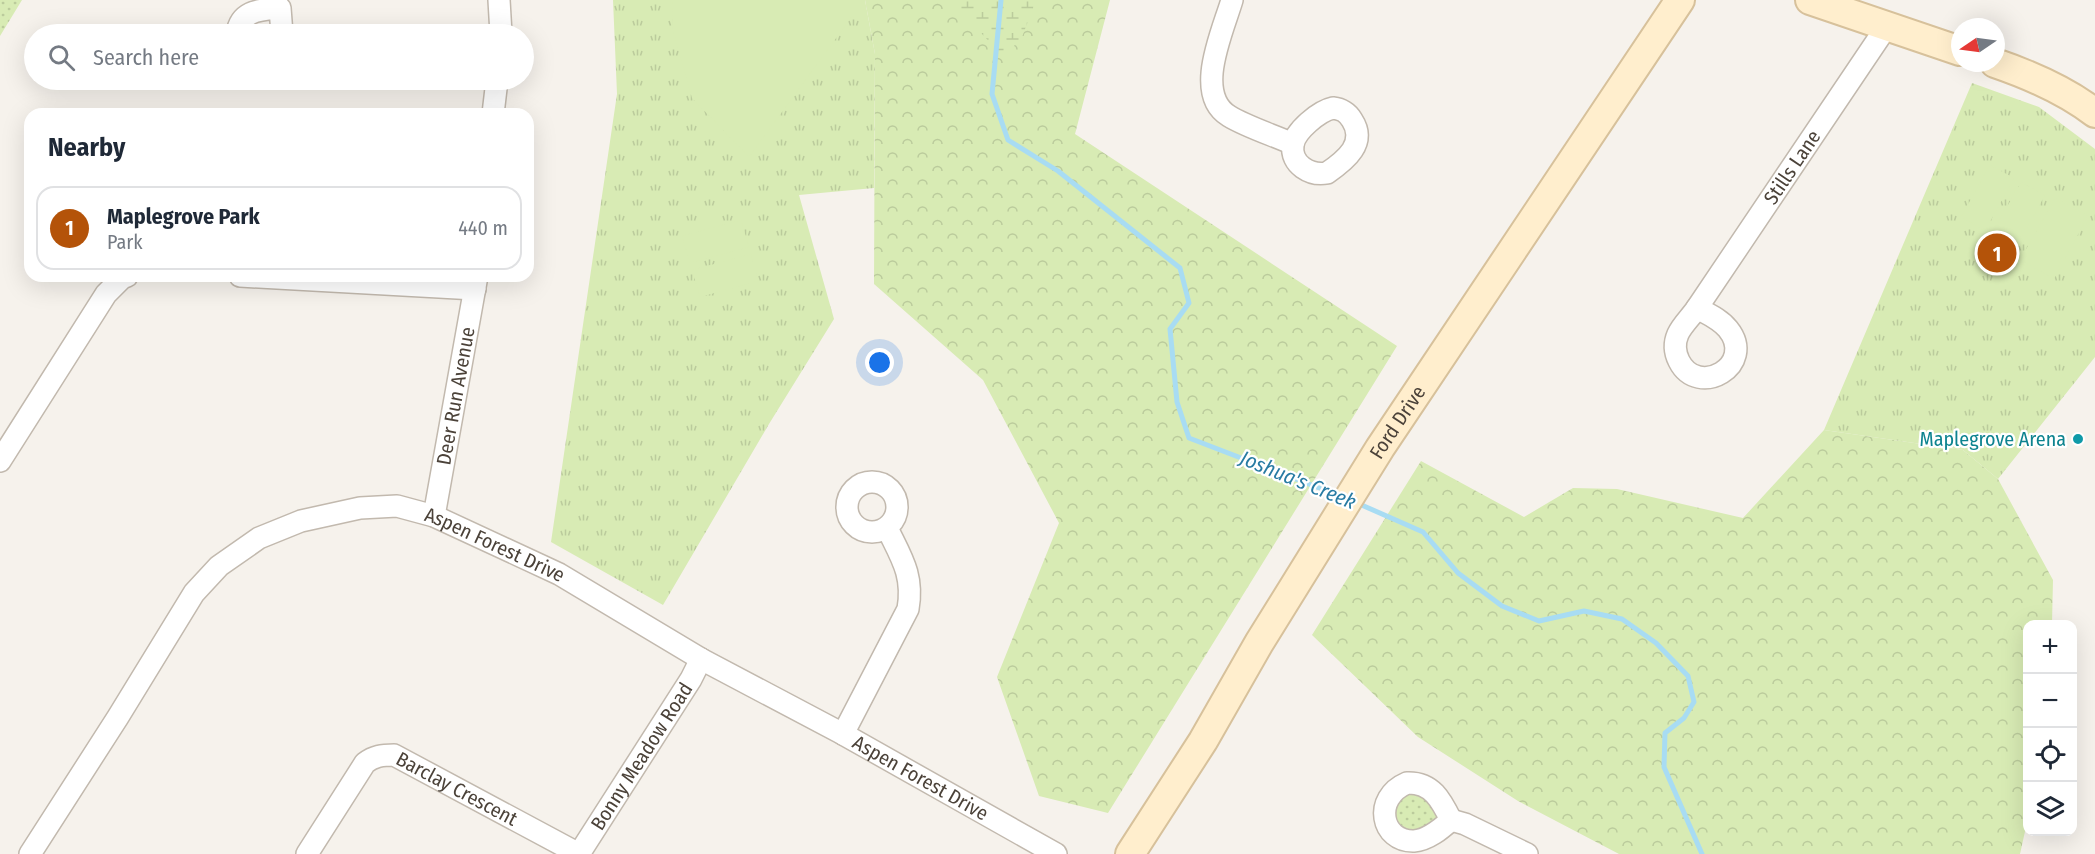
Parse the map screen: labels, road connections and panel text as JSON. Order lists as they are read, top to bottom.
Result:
{
  "streets": {
    "main road": ["Ford Drive"],
    "street": [
      "Stills Lane",
      "Deer Run Avenue",
      "Aspen Forest Drive",
      "Bonny Meadow Road",
      "Barclay Crescent"
    ]
  },
  "crossings": [
    ["Deer Run Avenue", "Aspen Forest Drive"],
    ["Aspen Forest Drive", "Bonny Meadow Road"],
    ["Bonny Meadow Road", "Barclay Crescent"]
  ],
  "water": ["Joshua's Creek"],
  "places": ["Maplegrove Arena"],
  "north": "left",
  "page": {
    "search": "Search here",
    "heading": "Nearby",
    "list": [
      {
        "mark": "1",
        "name": "Maplegrove Park",
        "note": "Park",
        "value": "440 m"
      }
    ],
    "pins": "1",
    "map_buttons": ["+", "−"]
  }
}
